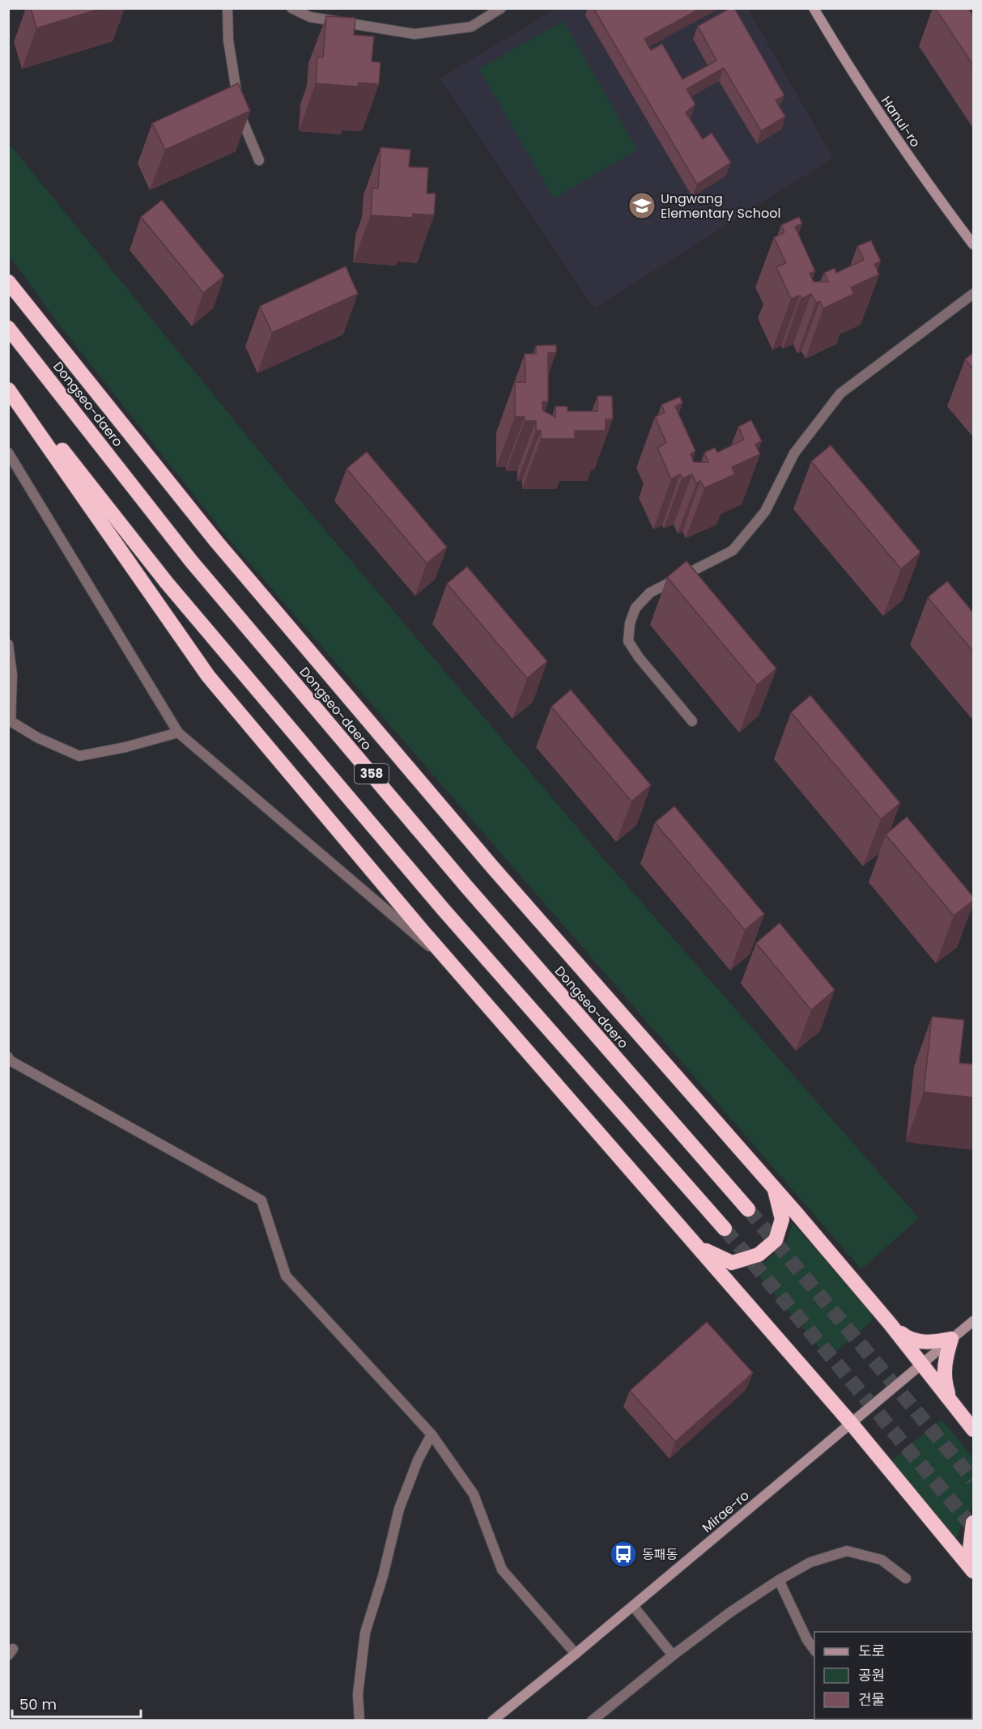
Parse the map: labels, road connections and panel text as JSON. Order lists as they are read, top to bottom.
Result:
{
  "streets": {
    "highway": ["Dongseo-daero", "358"],
    "main road": ["Hanul-ro", "Mirae-ro"]
  },
  "places": {
    "school or university": ["Ungwang Elementary School"],
    "bus stop": ["동패동"]
  },
  "legend": ["도로", "공원", "건물"],
  "scale_bar": "50 m"
}
